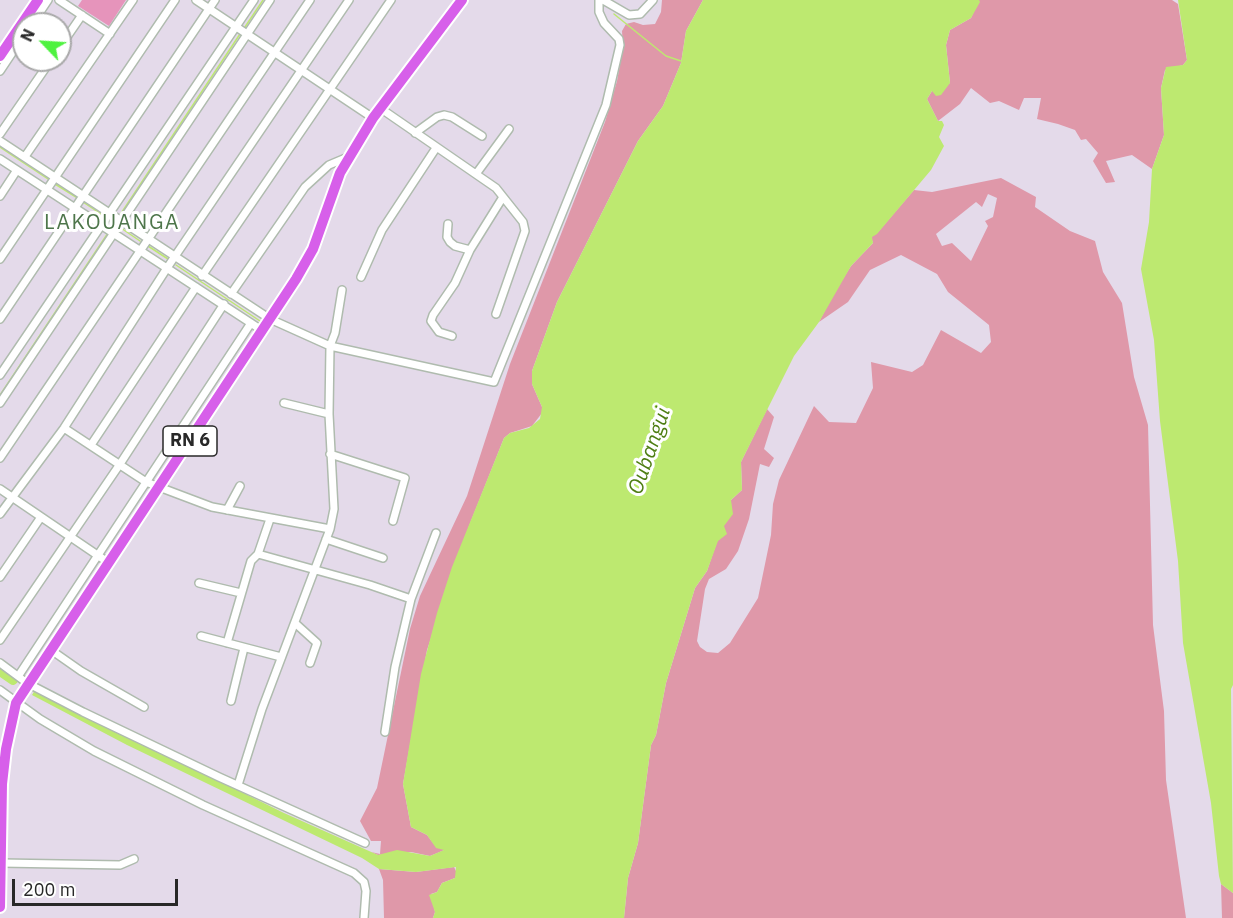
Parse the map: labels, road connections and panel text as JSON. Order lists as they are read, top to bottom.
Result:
{
  "streets": {
    "main road": ["RN 6"]
  },
  "districts": ["LAKOUANGA"],
  "water": ["Oubangui"],
  "scale_bar": "200 m",
  "north": "top left"
}
